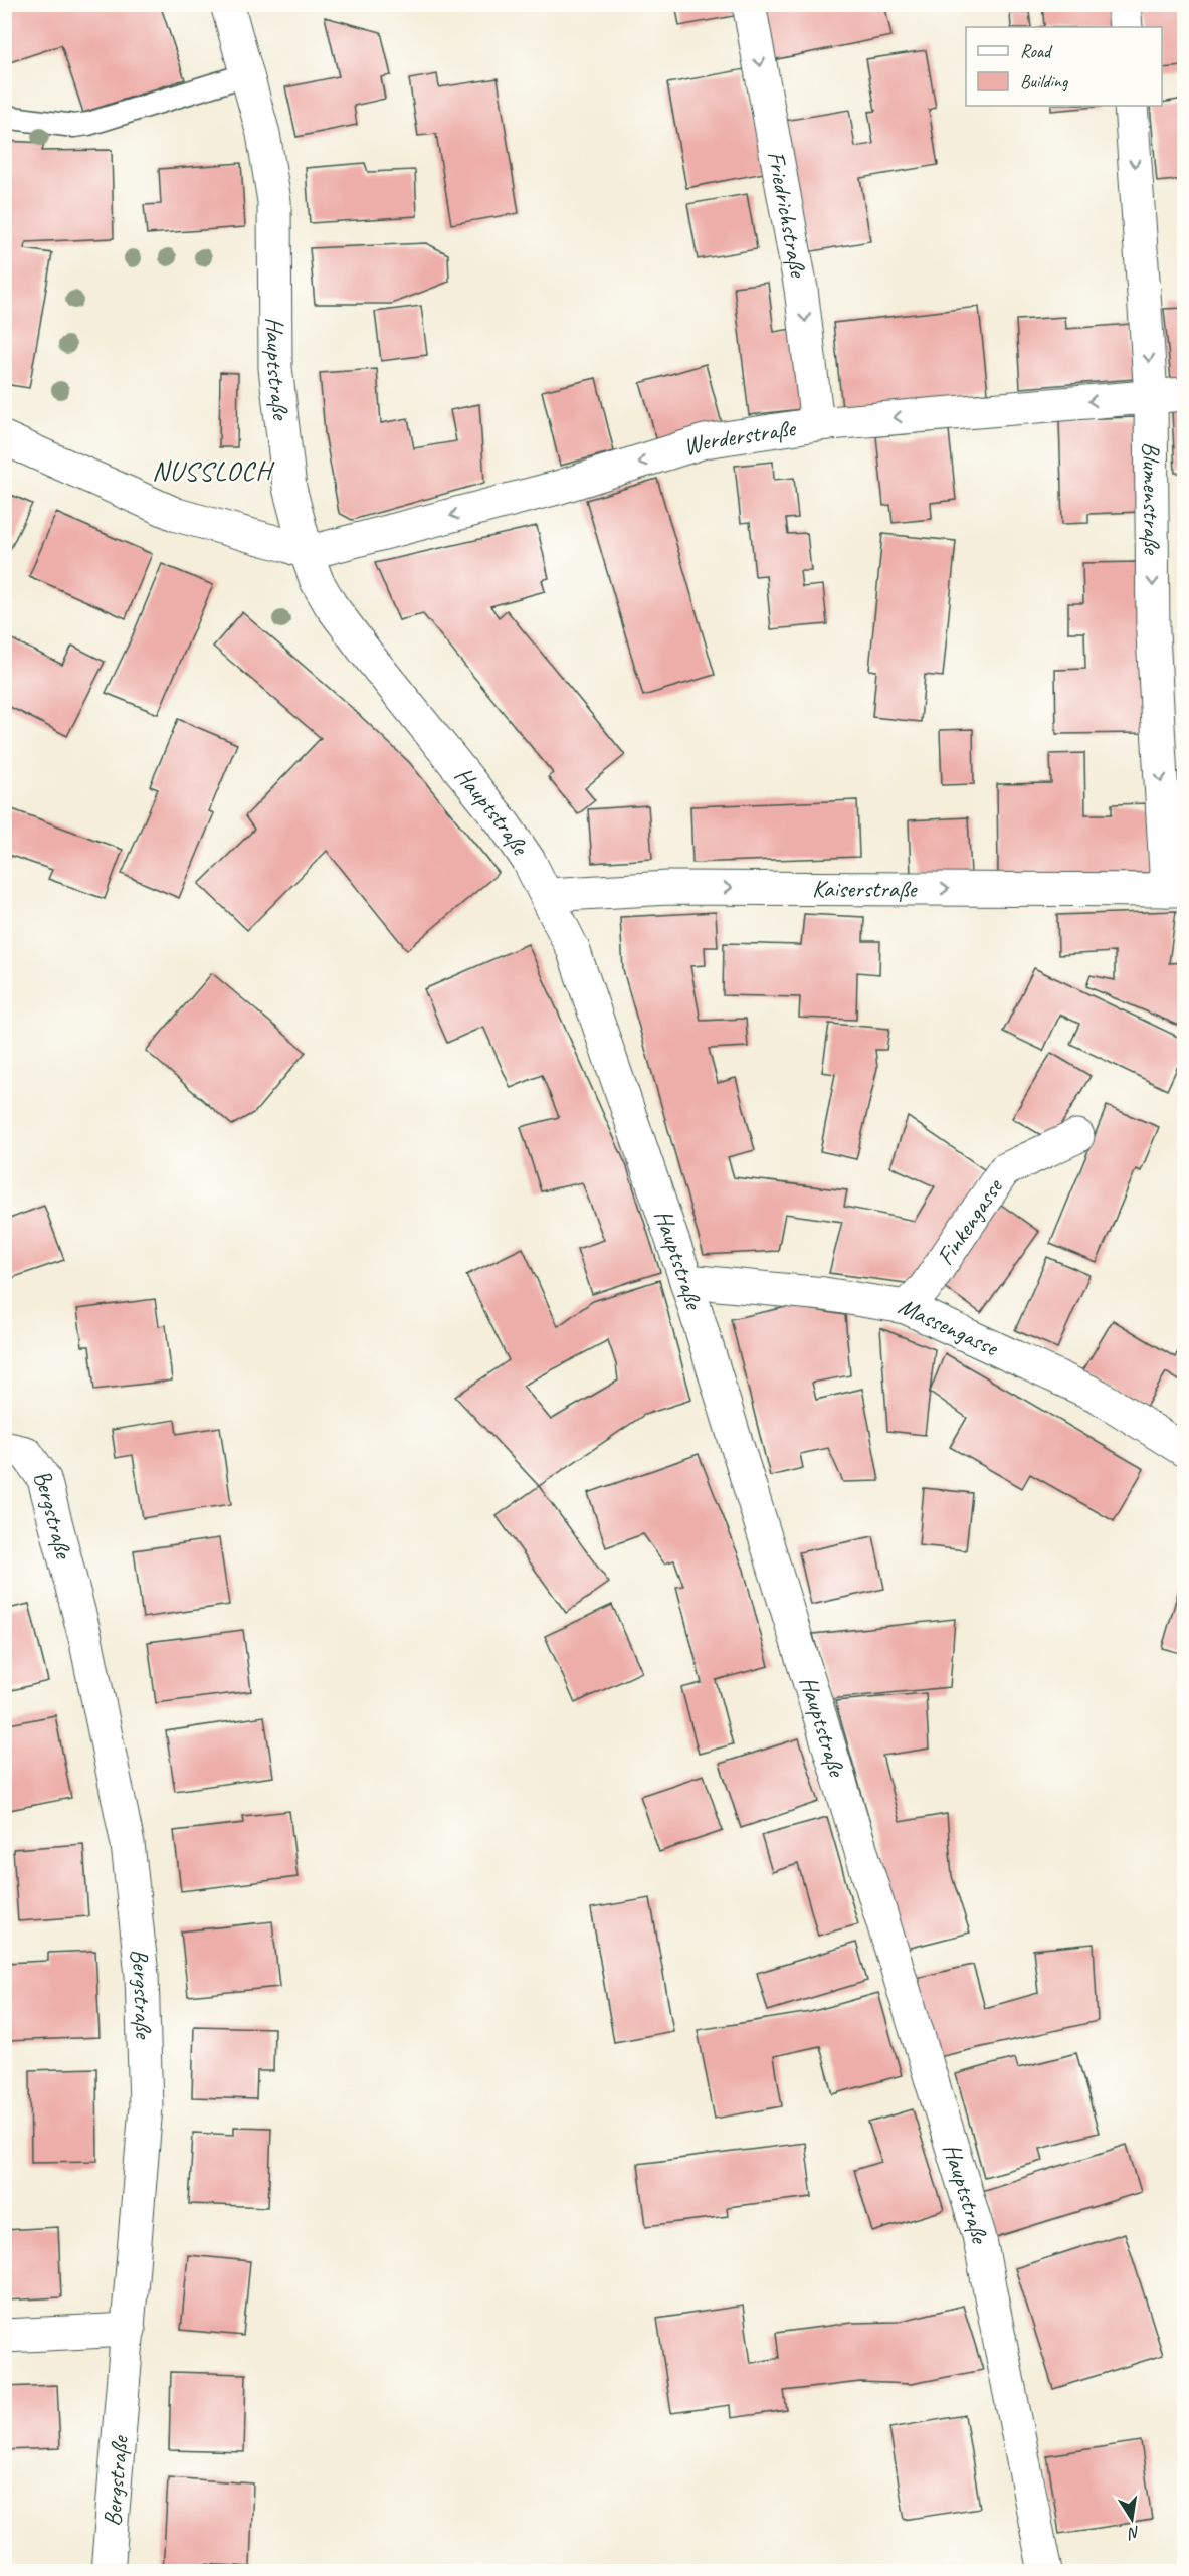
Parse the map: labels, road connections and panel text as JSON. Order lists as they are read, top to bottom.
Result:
{
  "streets": {
    "street": [
      "Friedrichstraße",
      "Hauptstraße",
      "Werderstraße",
      "Blumenstraße",
      "Kaiserstraße",
      "Finkengasse",
      "Massengasse",
      "Bergstraße"
    ]
  },
  "crossings": [
    ["Friedrichstraße", "Werderstraße"],
    ["Hauptstraße", "Werderstraße"],
    ["Hauptstraße", "Kaiserstraße"],
    ["Hauptstraße", "Massengasse"],
    ["Werderstraße", "Blumenstraße"],
    ["Blumenstraße", "Kaiserstraße"],
    ["Finkengasse", "Massengasse"]
  ],
  "one_way": [
    "Friedrichstraße",
    "Werderstraße",
    "Blumenstraße",
    "Kaiserstraße"
  ],
  "districts": ["NUSSLOCH"],
  "legend": ["Road", "Building"],
  "north": "bottom"
}
